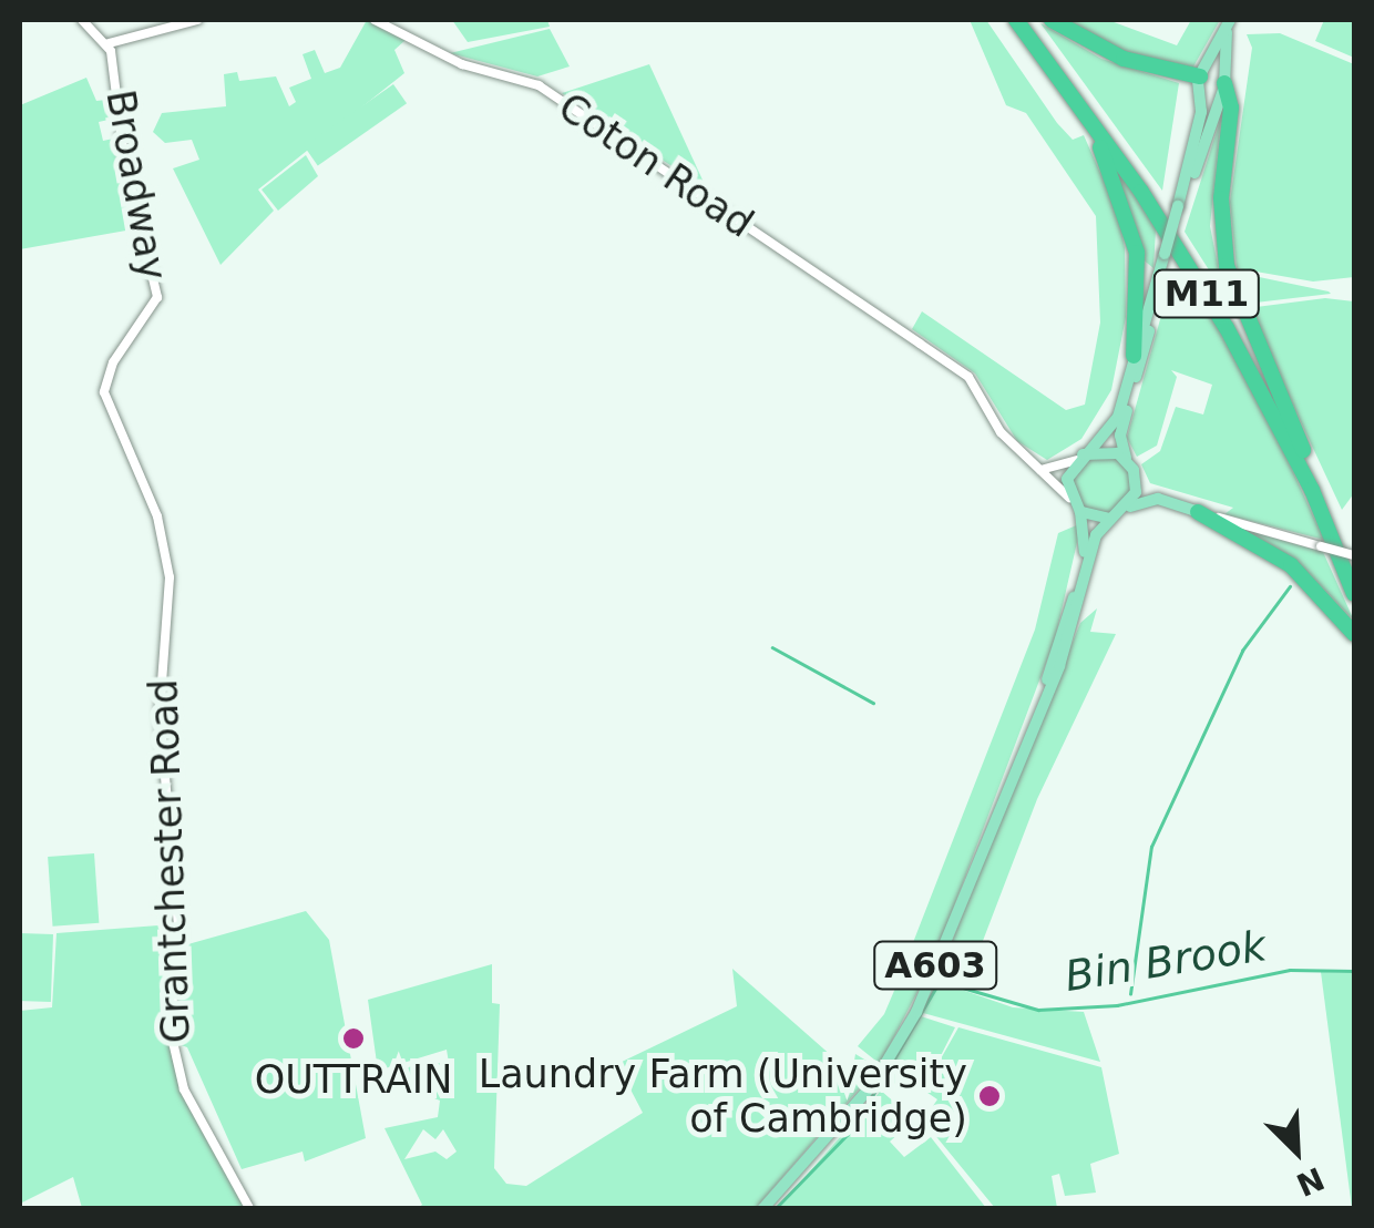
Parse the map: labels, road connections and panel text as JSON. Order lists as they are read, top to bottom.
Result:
{
  "streets": {
    "highway": ["M11"],
    "main road": ["A603"],
    "street": ["Coton Road", "Broadway", "Grantchester Road"]
  },
  "crossings": [
    ["Coton Road", "A603"],
    ["Broadway", "Grantchester Road"]
  ],
  "water": ["Bin Brook"],
  "places": ["OUTTRAIN", "Laundry Farm (University of Cambridge)"],
  "north": "bottom right"
}
